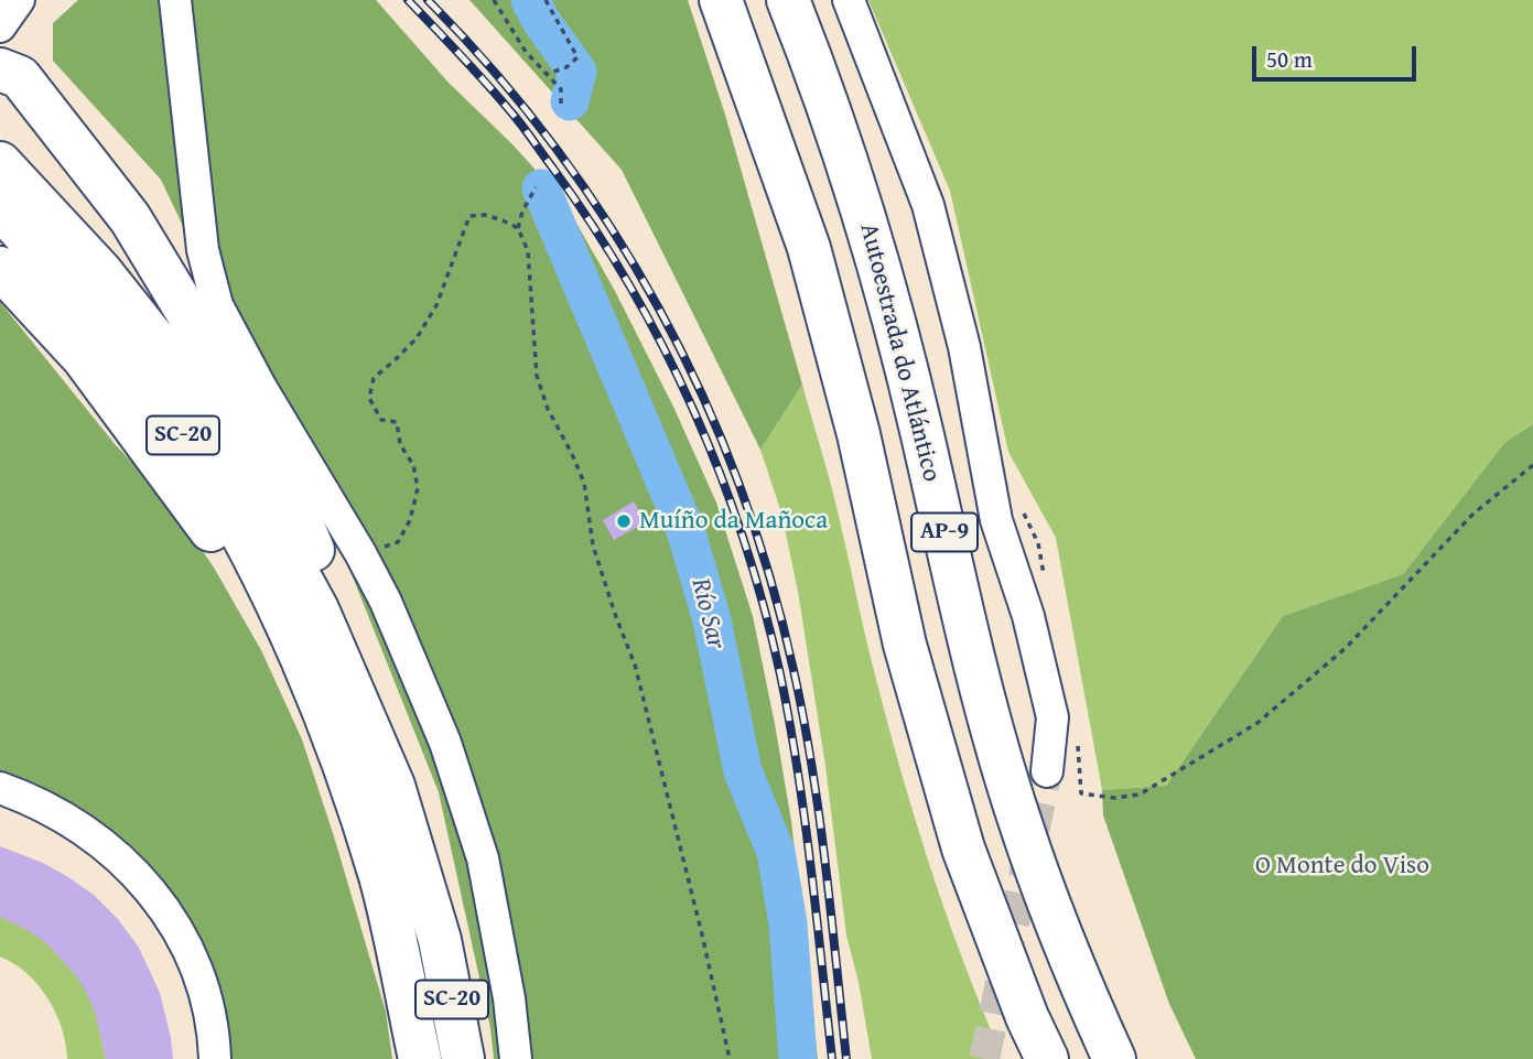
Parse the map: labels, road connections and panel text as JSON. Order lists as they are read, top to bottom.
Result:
{
  "streets": {
    "highway": ["Autoestrada do Atlántico", "SC-20", "AP-9"]
  },
  "water": ["Río Sar"],
  "parks": ["O Monte do Viso"],
  "places": ["Muíño da Mañoca"],
  "scale_bar": "50 m"
}
